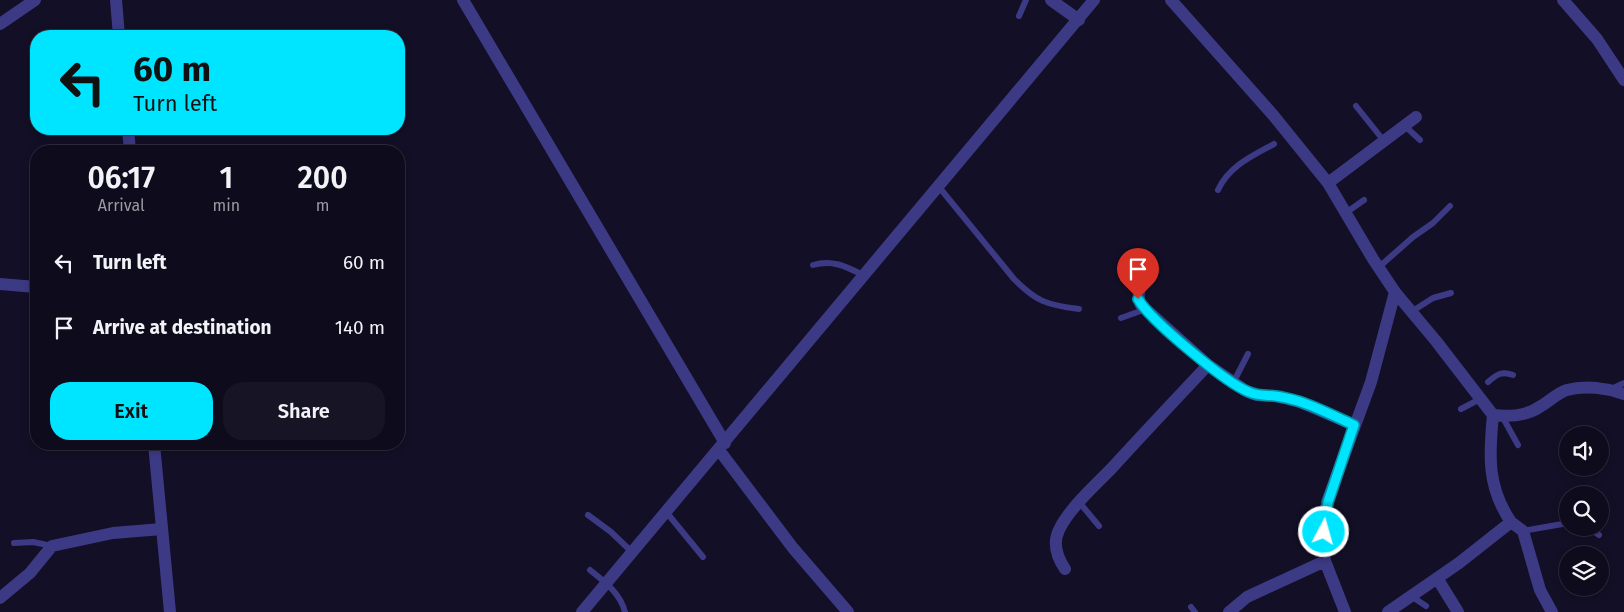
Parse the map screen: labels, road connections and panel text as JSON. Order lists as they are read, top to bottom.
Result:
{
  "page": {
    "turn": ["60 m", "Turn left"],
    "eta": [
      "06:17",
      "Arrival",
      "1",
      "min",
      "200",
      "m"
    ],
    "list": [
      {
        "name": "Turn left",
        "value": "60 m"
      },
      {
        "name": "Arrive at destination",
        "value": "140 m"
      }
    ],
    "buttons": ["Exit", "Share"]
  }
}
